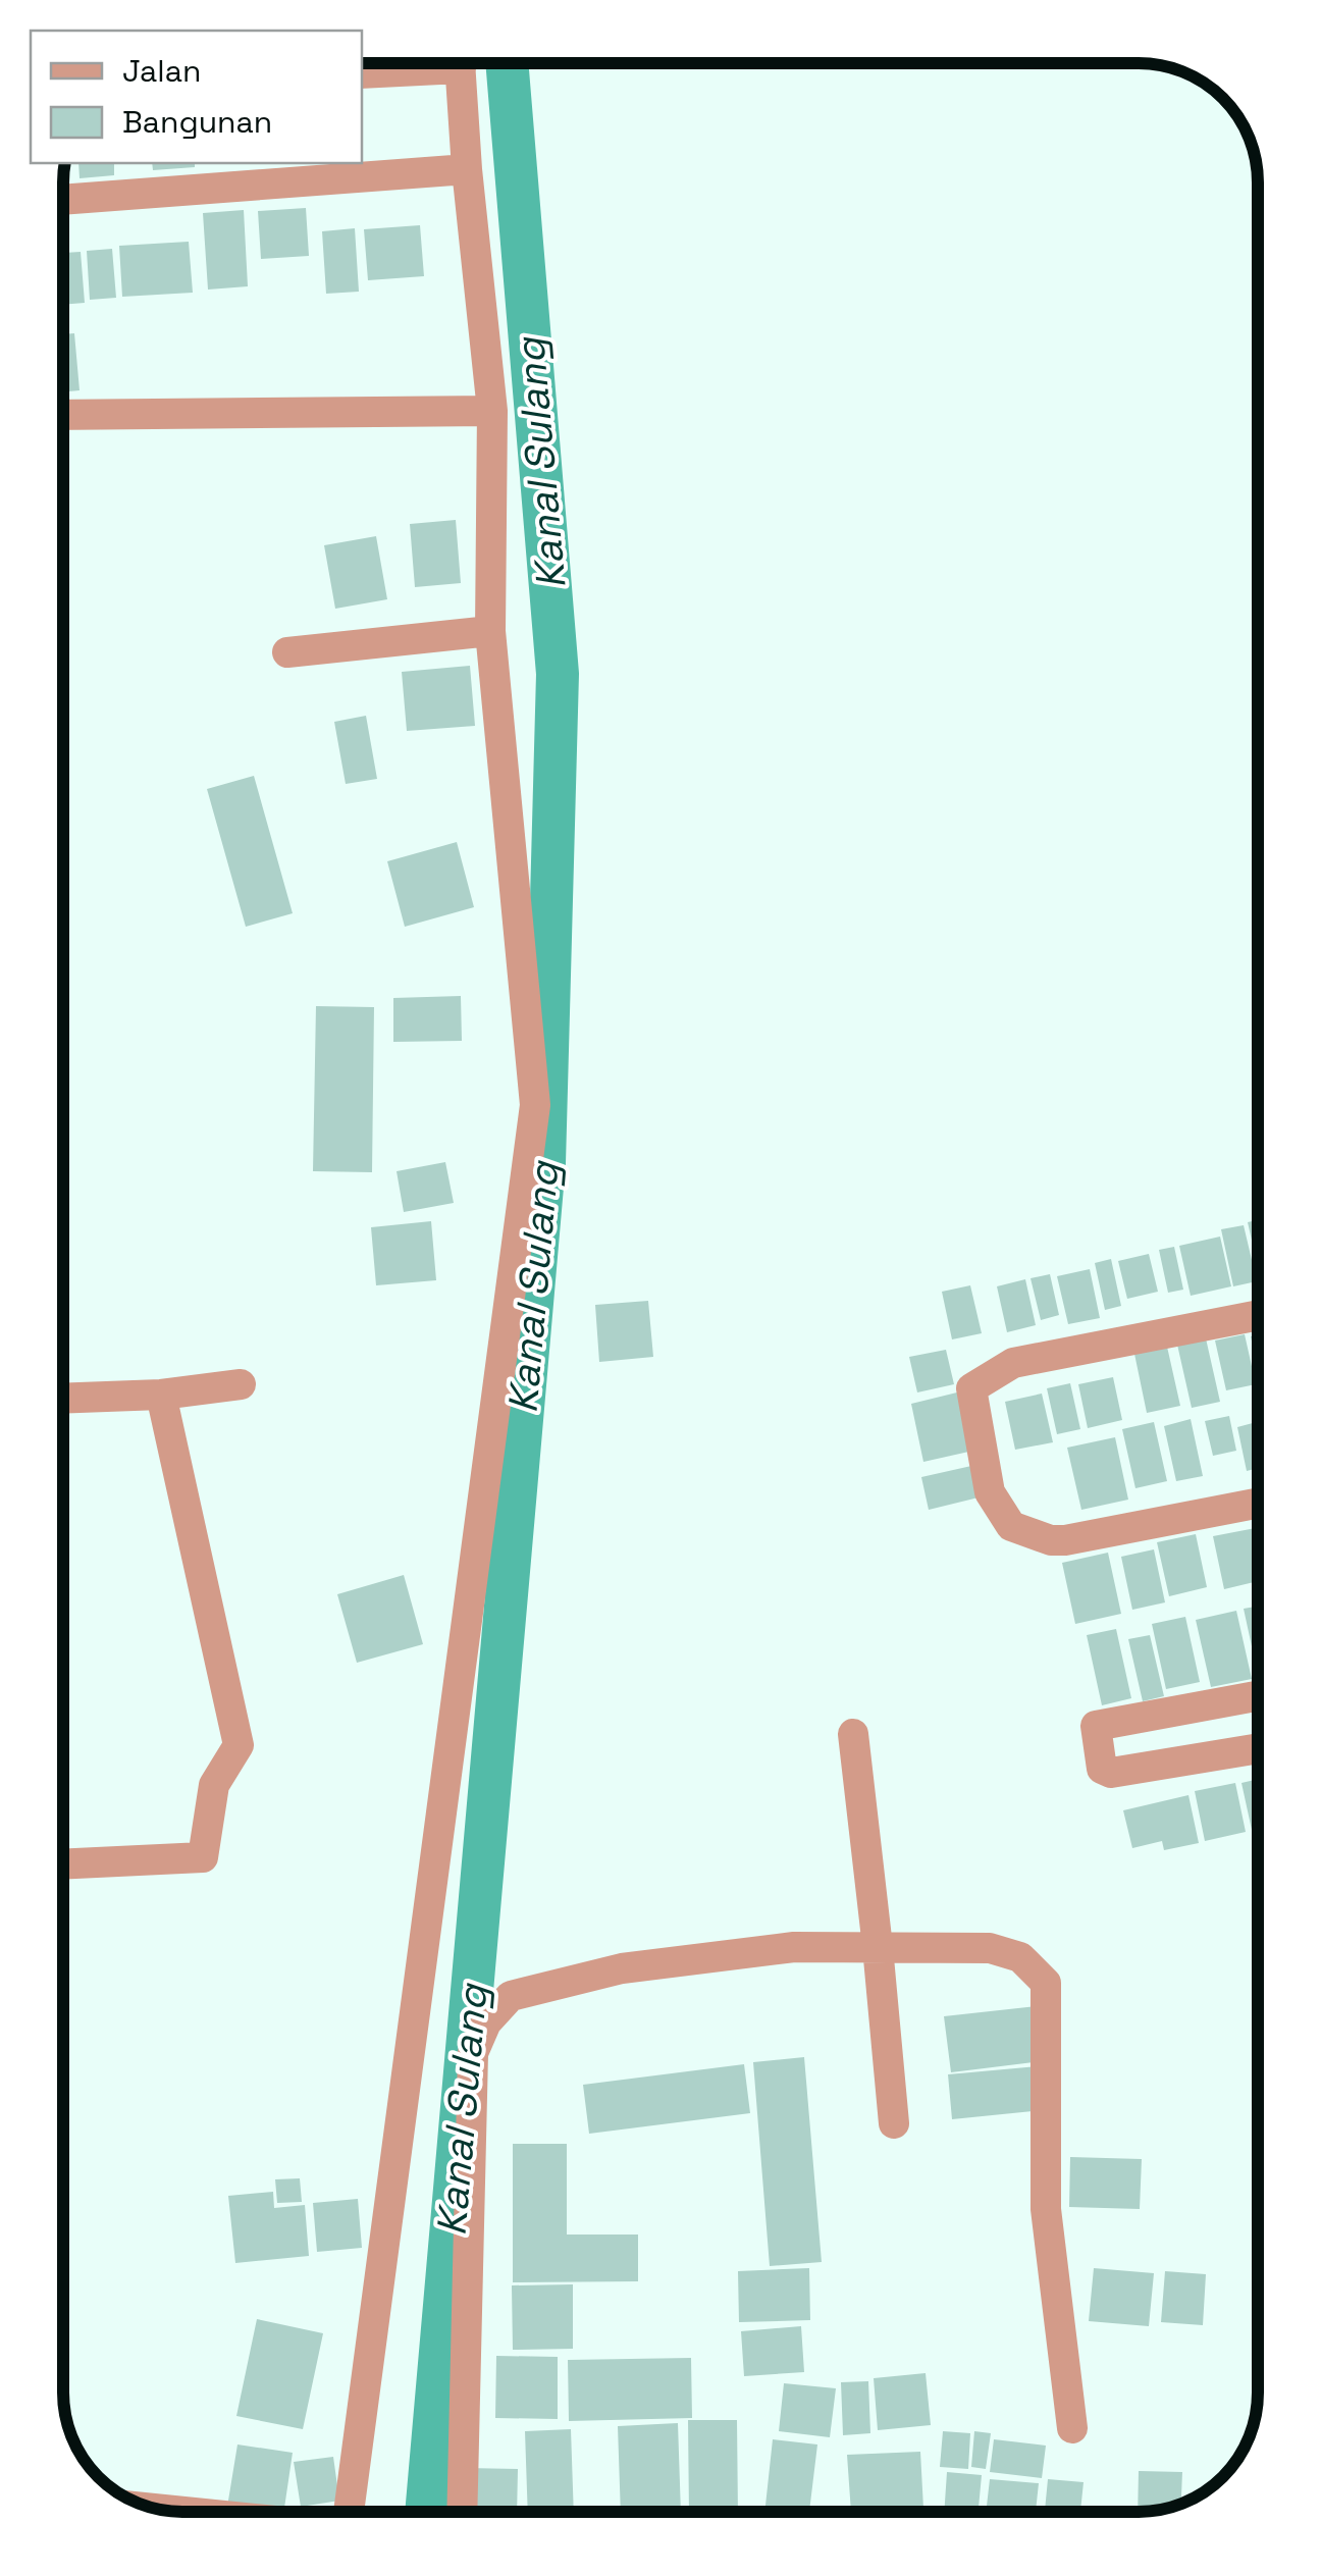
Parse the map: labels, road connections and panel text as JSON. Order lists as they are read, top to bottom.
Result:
{
  "water": ["Kanal Sulang"],
  "legend": ["Jalan", "Bangunan"]
}
